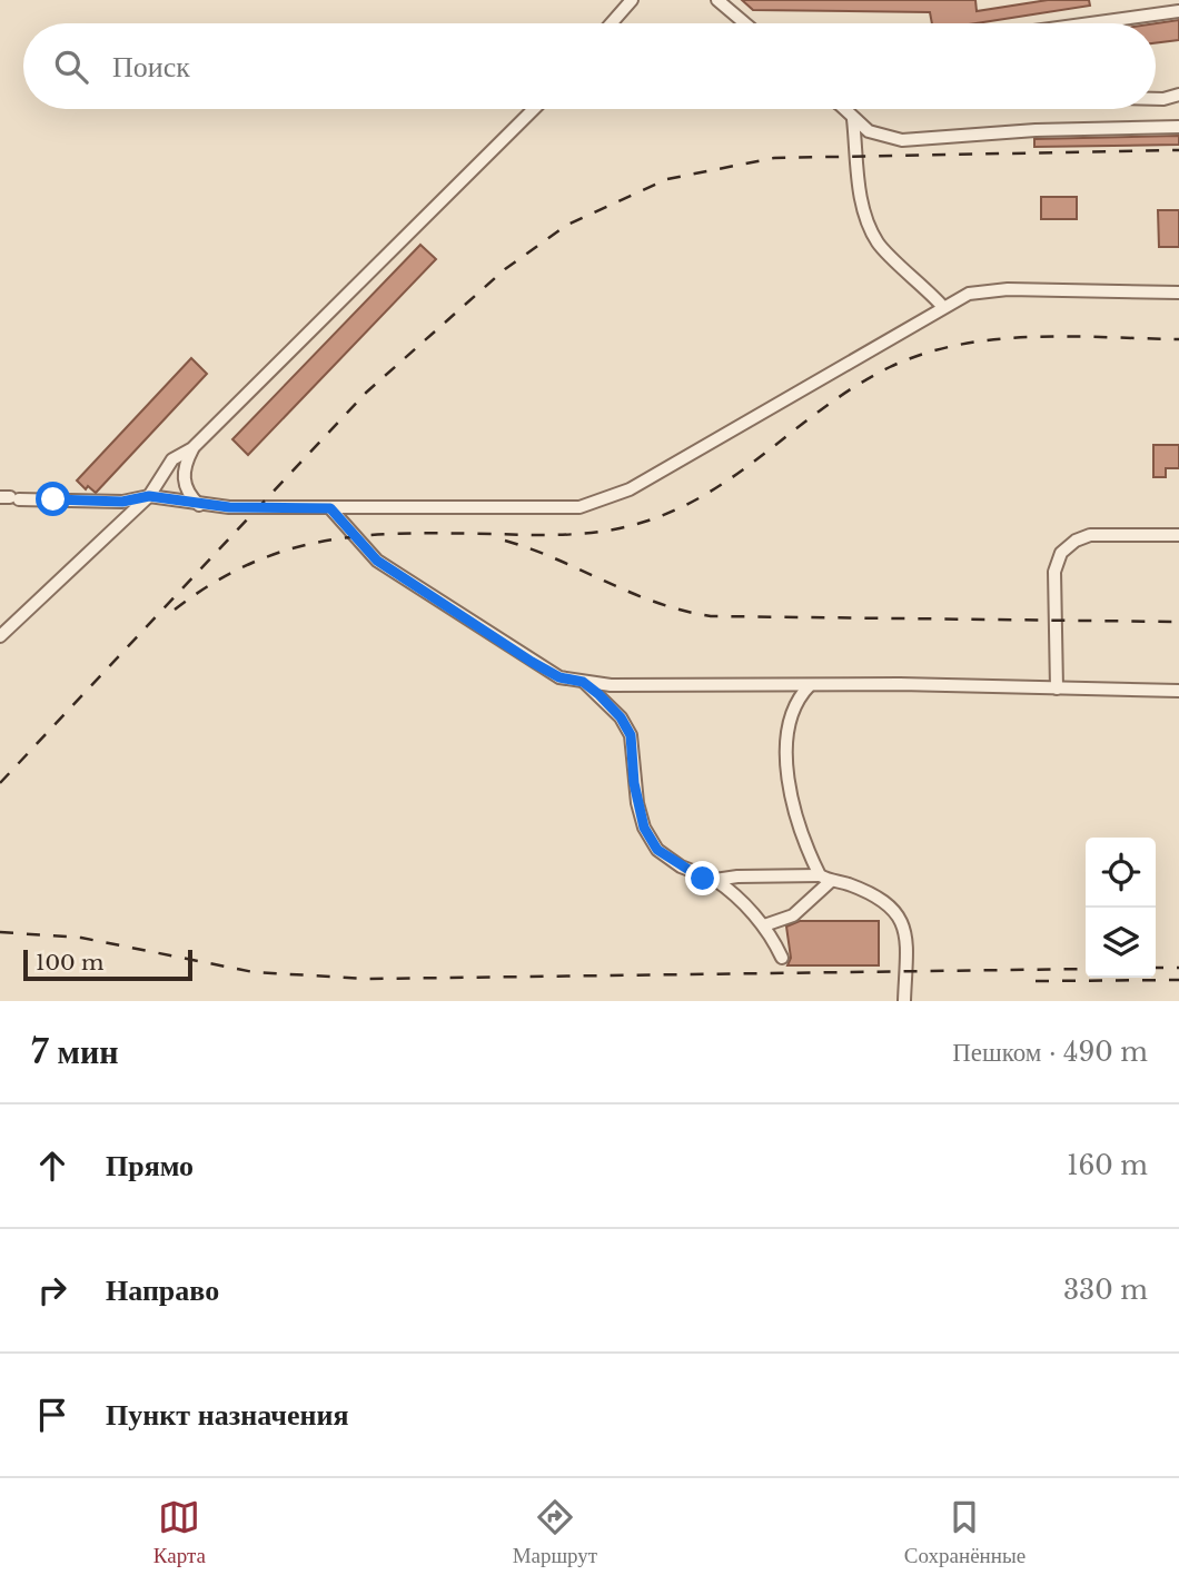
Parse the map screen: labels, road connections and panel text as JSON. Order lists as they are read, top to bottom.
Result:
{
  "scale_bar": "100 m",
  "page": {
    "search": "Поиск",
    "scale": "100 m",
    "heading": ["7 мин", "Пешком · 490 m"],
    "list": [
      ["Прямо", "160 m"],
      ["Направо", "330 m"],
      "Пункт назначения"
    ],
    "nav": ["Карта", "Маршрут", "Сохранённые"]
  }
}
